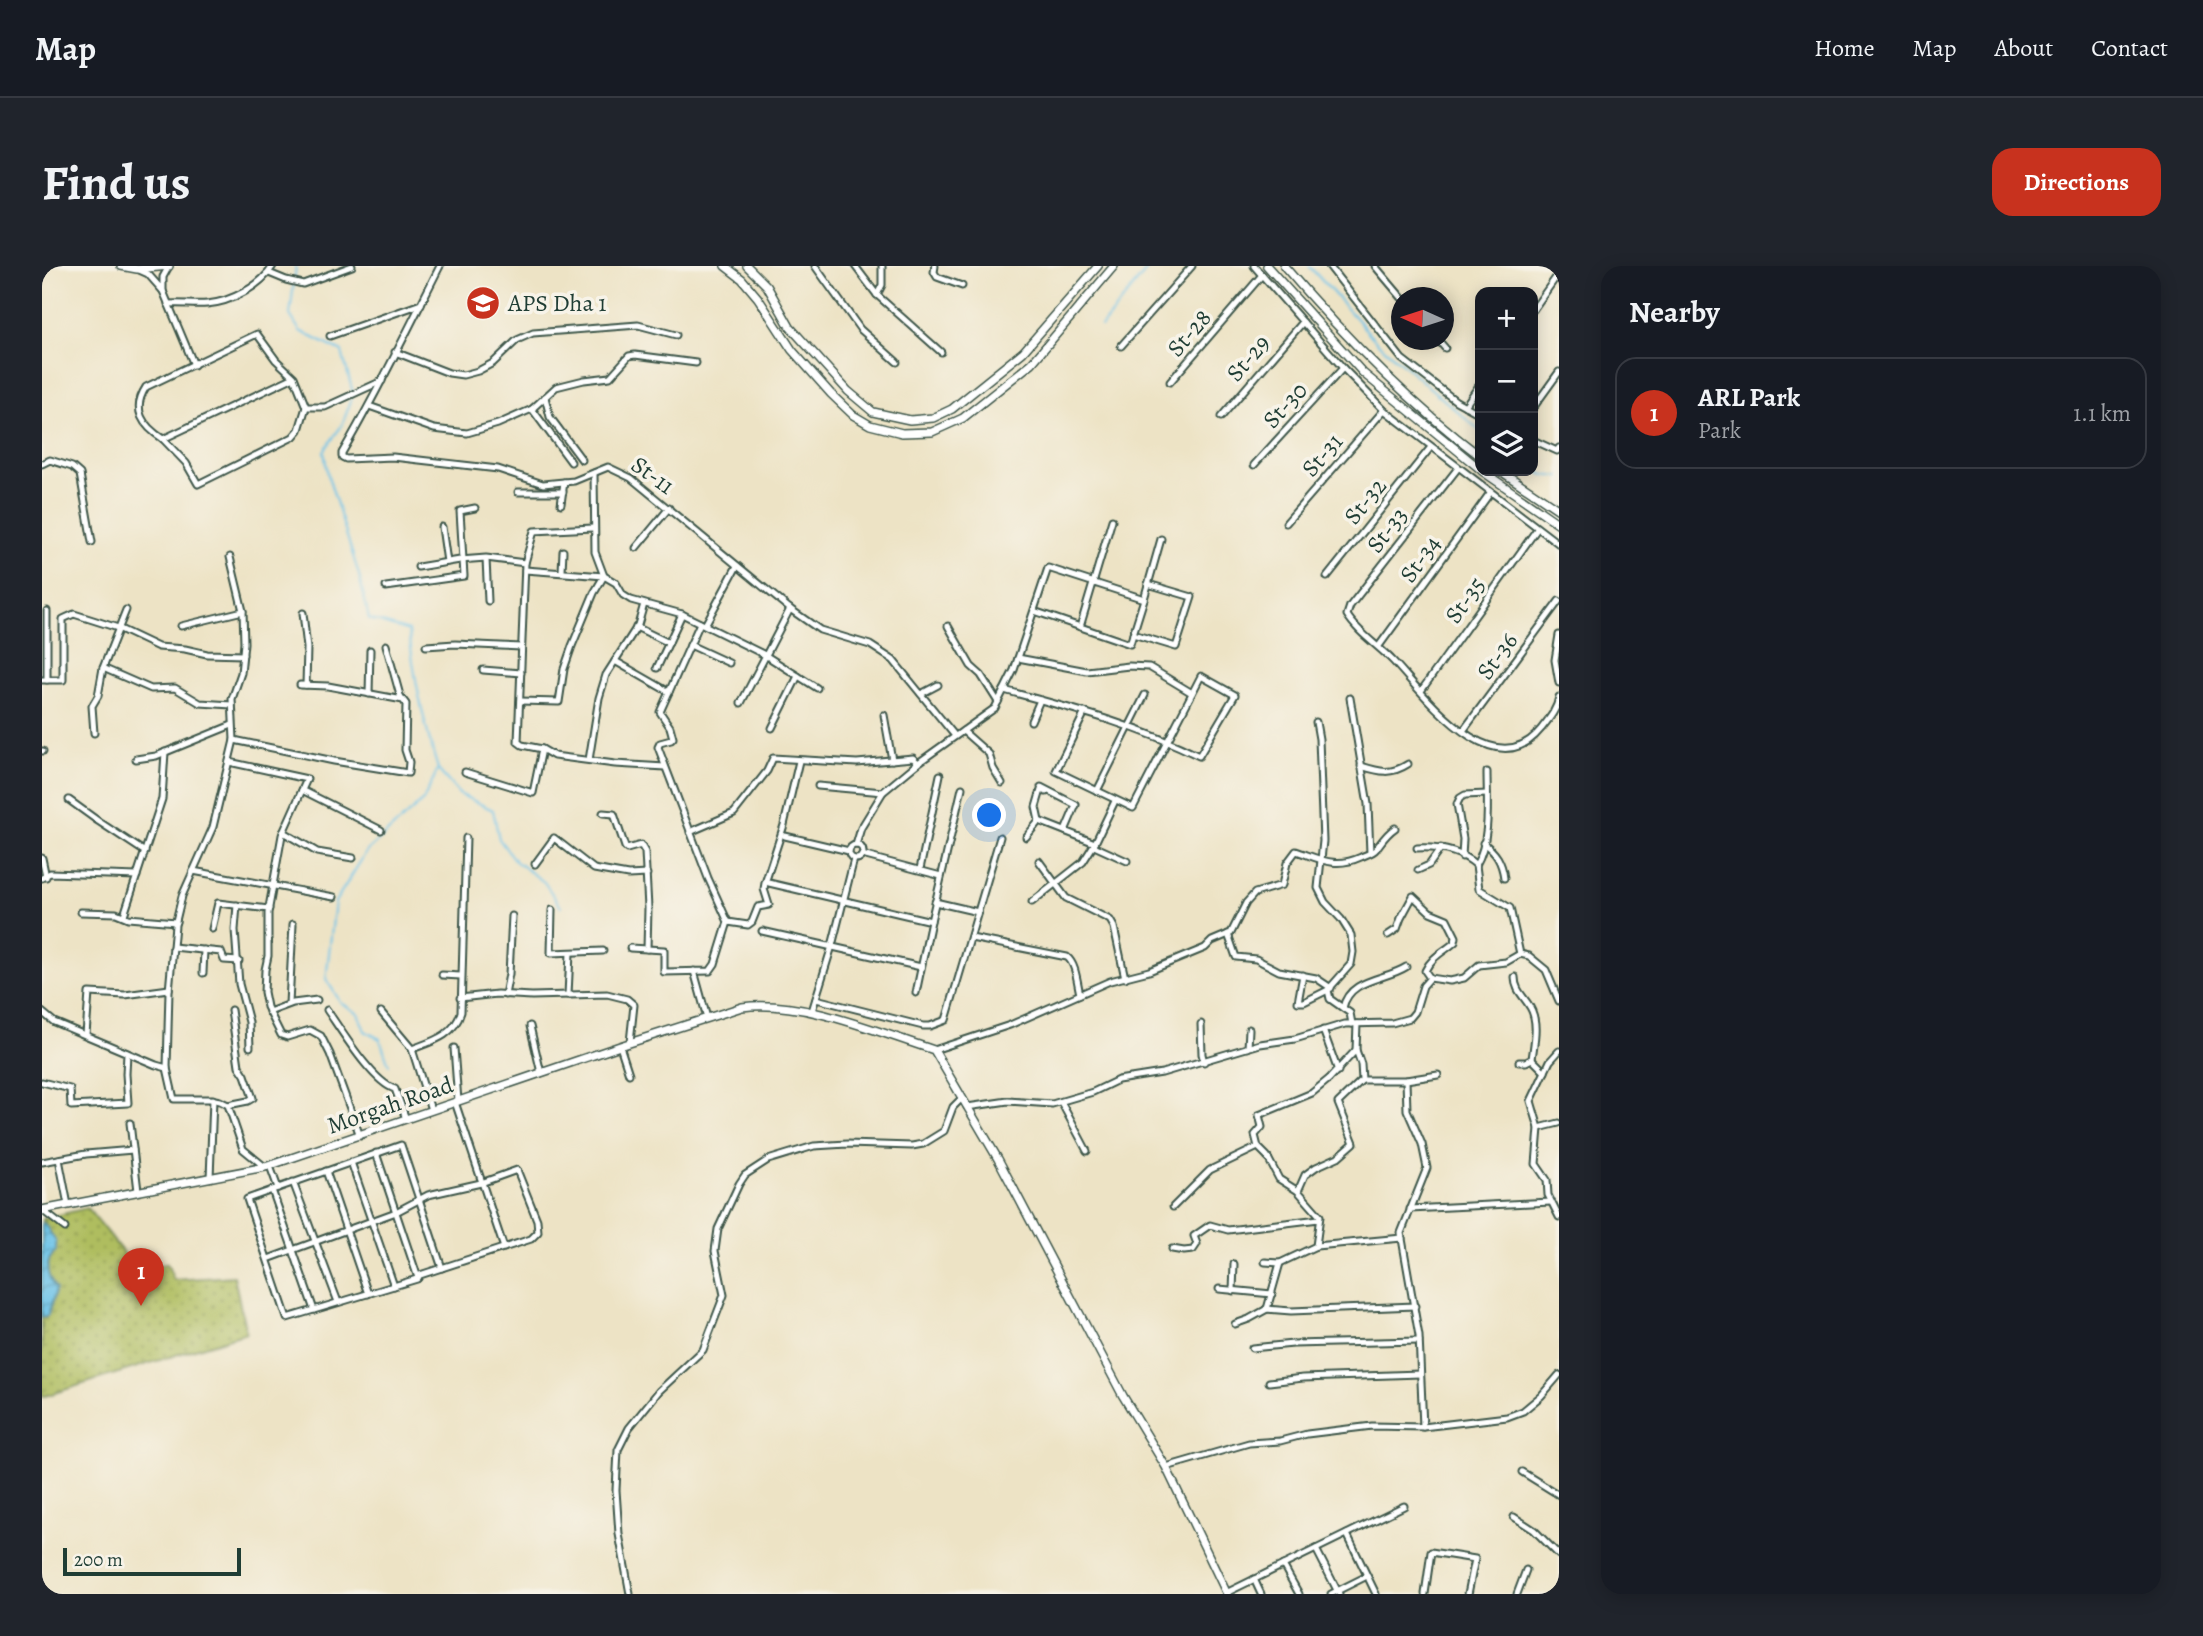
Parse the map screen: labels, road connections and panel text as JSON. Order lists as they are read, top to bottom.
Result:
{
  "streets": {
    "street": [
      "St-28",
      "St-29",
      "St-30",
      "St-31",
      "St-11",
      "St-32",
      "St-33",
      "St-34",
      "St-35",
      "St-36",
      "Morgah Road"
    ]
  },
  "crossings": [
    ["St-33", "St-34"]
  ],
  "places": {
    "school or university": ["APS Dha 1"]
  },
  "scale_bar": "200 m",
  "north": "left",
  "page": {
    "header": "Map",
    "nav": [
      "Home",
      "Map",
      "About",
      "Contact"
    ],
    "buttons": "Directions",
    "title": "Find us",
    "heading": "Nearby",
    "map_buttons": ["+", "−"],
    "list": [
      {
        "mark": "1",
        "name": "ARL Park",
        "note": "Park",
        "value": "1.1 km"
      }
    ],
    "pins": "1",
    "scale": "200 m"
  }
}
